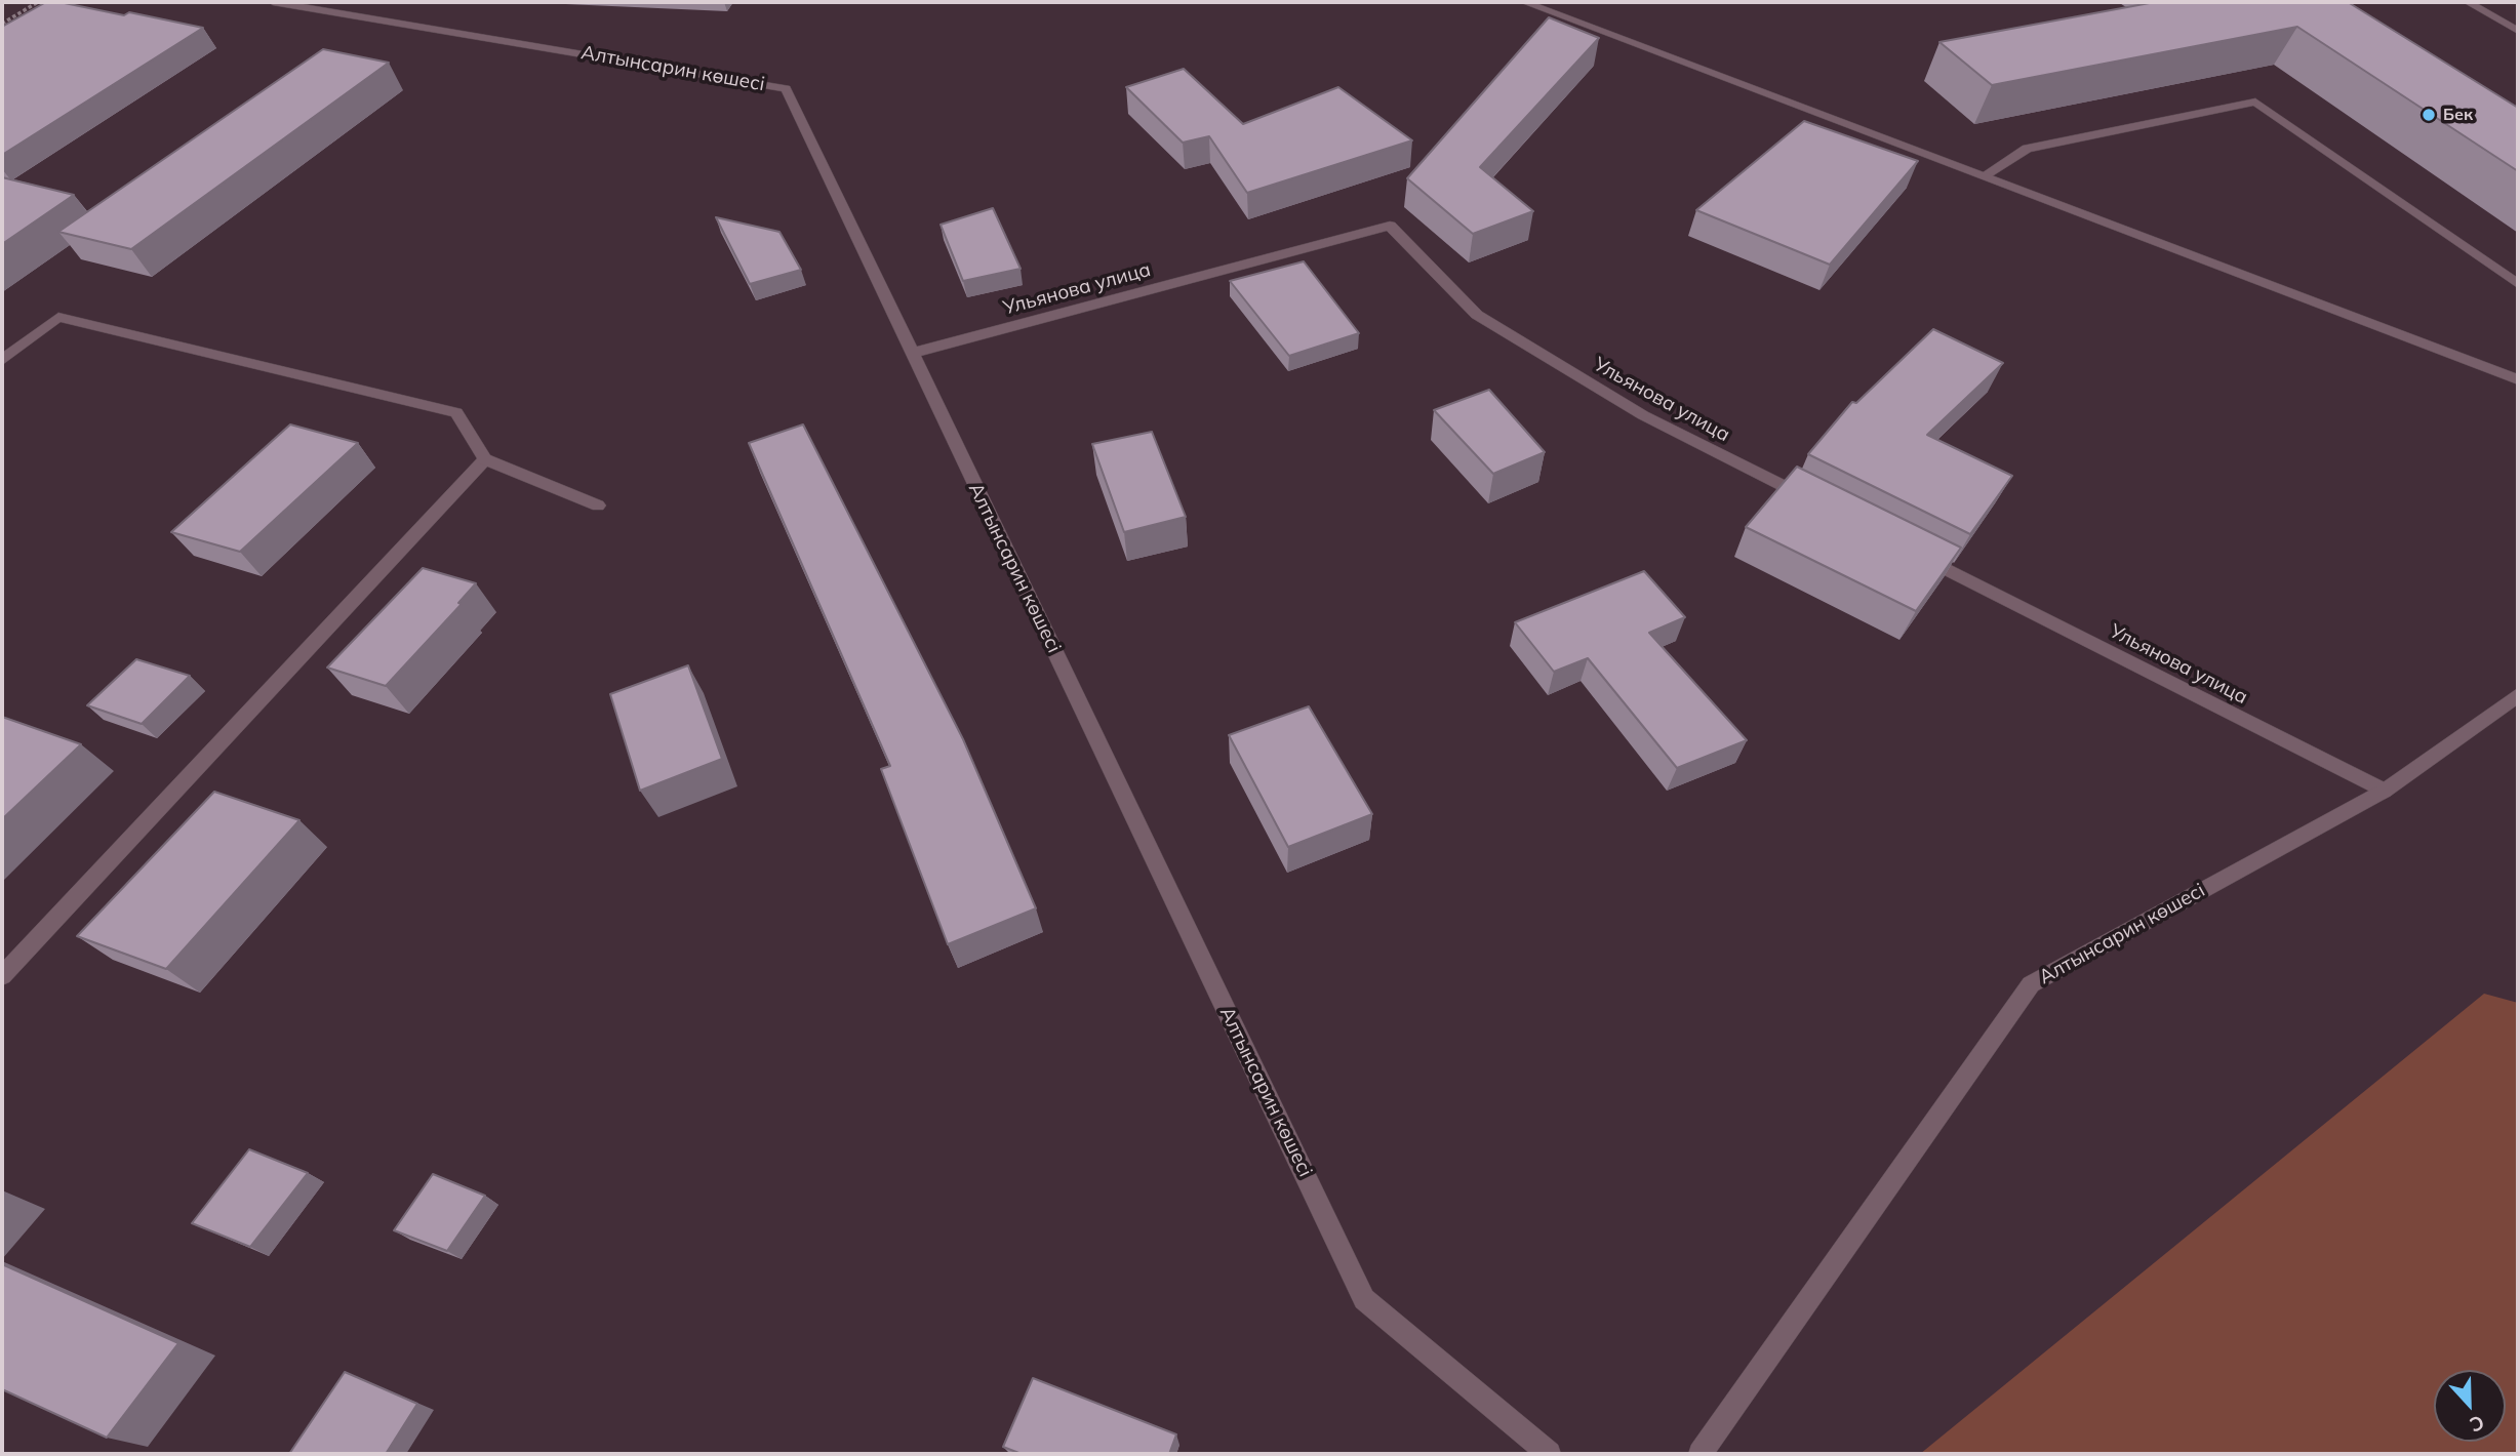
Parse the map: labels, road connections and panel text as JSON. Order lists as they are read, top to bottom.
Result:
{
  "streets": {
    "street": ["Алтынсарин көшесі", "Ульянова улица"]
  },
  "crossings": [
    ["Алтынсарин көшесі", "Ульянова улица"]
  ],
  "places": ["Бек"],
  "north": "bottom"
}
